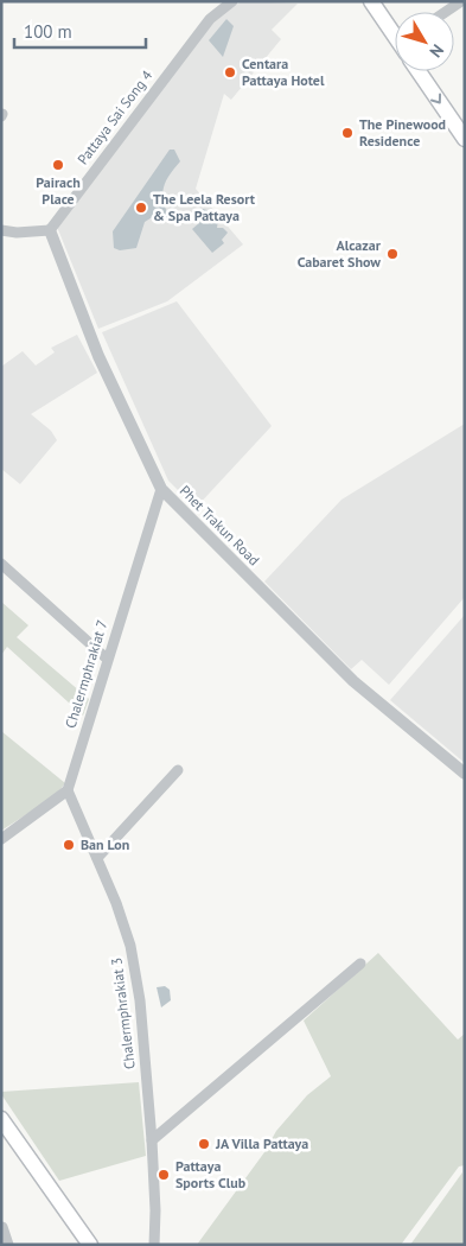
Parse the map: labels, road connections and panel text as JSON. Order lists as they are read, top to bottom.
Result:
{
  "streets": {
    "street": [
      "Pattaya Sai Song 4",
      "Phet Trakun Road",
      "Chalermphrakiat 7",
      "Chalermphrakiat 3"
    ]
  },
  "crossings": [
    ["Pattaya Sai Song 4", "Phet Trakun Road"],
    ["Phet Trakun Road", "Chalermphrakiat 7"],
    ["Chalermphrakiat 7", "Chalermphrakiat 3"]
  ],
  "places": [
    "Centara Pattaya Hotel",
    "The Pinewood Residence",
    "Pairach Place",
    "The Leela Resort & Spa Pattaya",
    "Alcazar Cabaret Show",
    "Ban Lon",
    "JA Villa Pattaya",
    "Pattaya Sports Club"
  ],
  "scale_bar": "100 m",
  "north": "bottom right"
}
